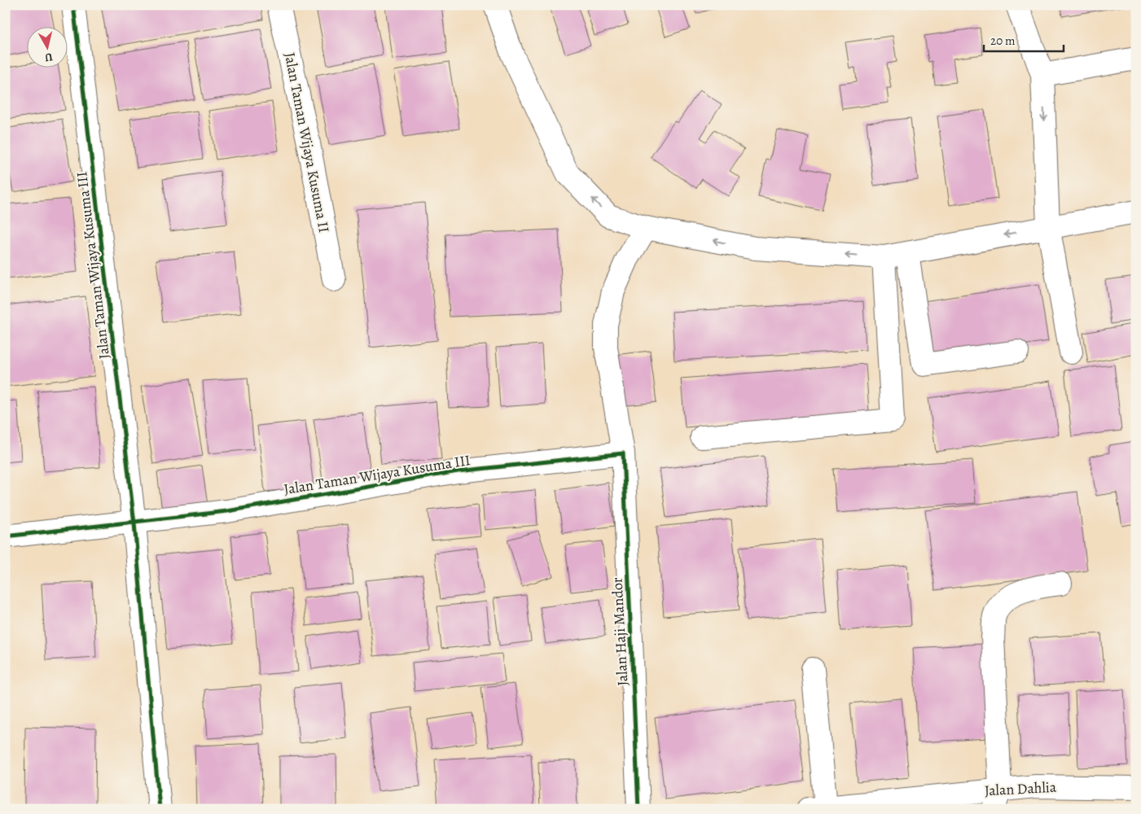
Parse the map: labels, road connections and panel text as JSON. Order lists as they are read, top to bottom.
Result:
{
  "streets": {
    "street": [
      "Jalan Taman Wijaya Kusuma II",
      "Jalan Taman Wijaya Kusuma III",
      "Jalan Haji Mandor",
      "Jalan Dahlia"
    ]
  },
  "crossings": [
    ["Jalan Taman Wijaya Kusuma III", "Jalan Haji Mandor"]
  ],
  "scale_bar": "20 m",
  "north": "bottom"
}
